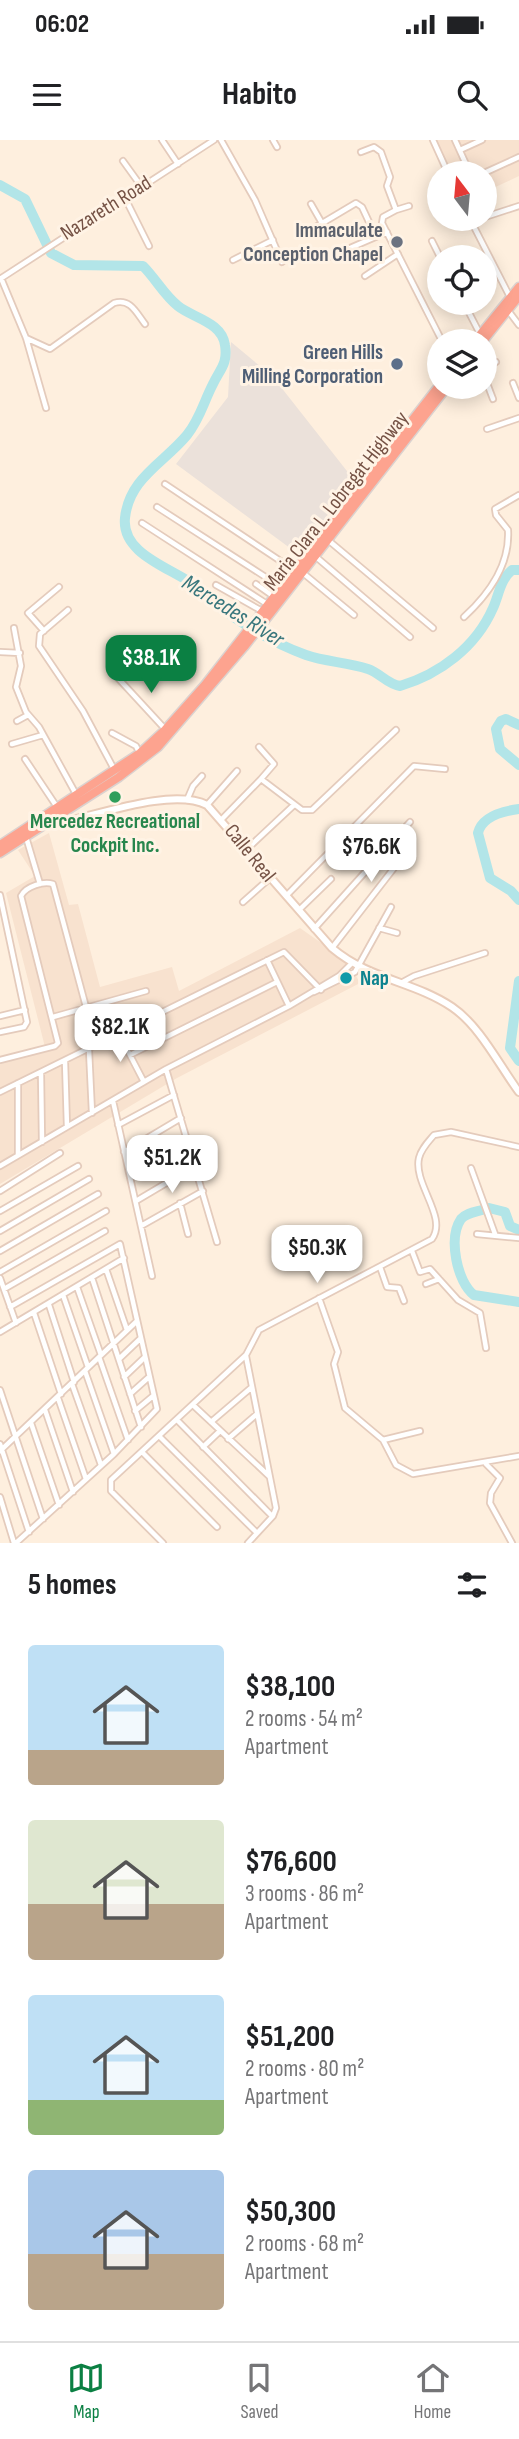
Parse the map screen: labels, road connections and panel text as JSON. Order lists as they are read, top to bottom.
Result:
{
  "streets": {
    "highway": ["Maria Clara L. Lobregat Highway"],
    "street": ["Nazareth Road", "Calle Real"]
  },
  "crossings": [
    ["Maria Clara L. Lobregat Highway", "Calle Real"]
  ],
  "water": ["Mercedes River"],
  "places": [
    "Immaculate Conception Chapel",
    "Green Hills Milling Corporation",
    "Mercedez Recreational Cockpit Inc.",
    "Nap"
  ],
  "north": "top",
  "page": {
    "status": "06:02",
    "header": "Habito",
    "price": [
      "$38.1K",
      "$76.6K",
      "$82.1K",
      "$51.2K",
      "$50.3K"
    ],
    "heading": "5 homes",
    "list": [
      {
        "name": "$38,100",
        "note": "2 rooms · 54 m² · Apartment"
      },
      {
        "name": "$76,600",
        "note": "3 rooms · 86 m² · Apartment"
      },
      {
        "name": "$51,200",
        "note": "2 rooms · 80 m² · Apartment"
      },
      {
        "name": "$50,300",
        "note": "2 rooms · 68 m² · Apartment"
      }
    ],
    "tabs": ["Map", "Saved", "Home"]
  }
}
